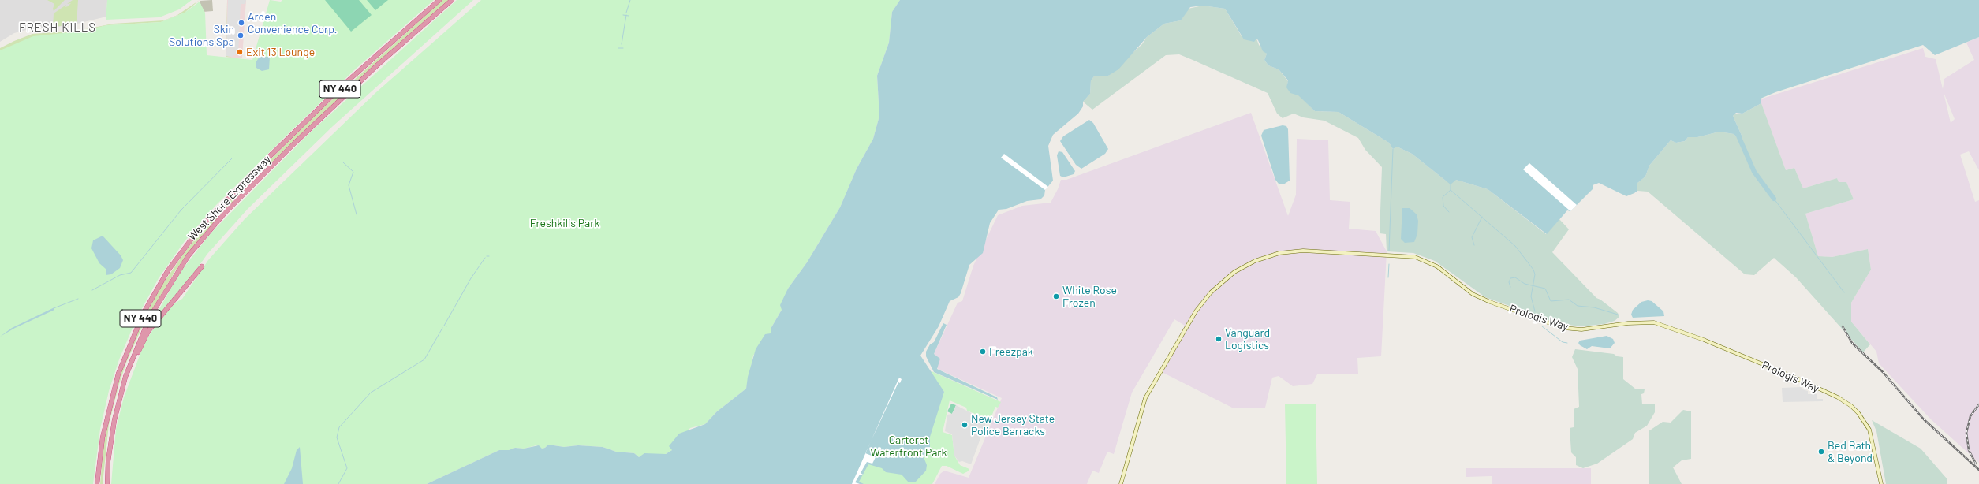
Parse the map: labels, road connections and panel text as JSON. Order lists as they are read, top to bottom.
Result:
{
  "streets": {
    "highway": ["NY 440", "West Shore Expressway"],
    "main road": ["Prologis Way"]
  },
  "districts": ["FRESH KILLS"],
  "parks": ["Freshkills Park", "Carteret Waterfront Park"],
  "places": [
    "Arden Convenience Corp.",
    "Skin Solutions Spa",
    "Exit 13 Lounge",
    "White Rose Frozen",
    "Vanguard Logistics",
    "Freezpak",
    "New Jersey State Police Barracks",
    "Bed Bath & Beyond"
  ]
}
